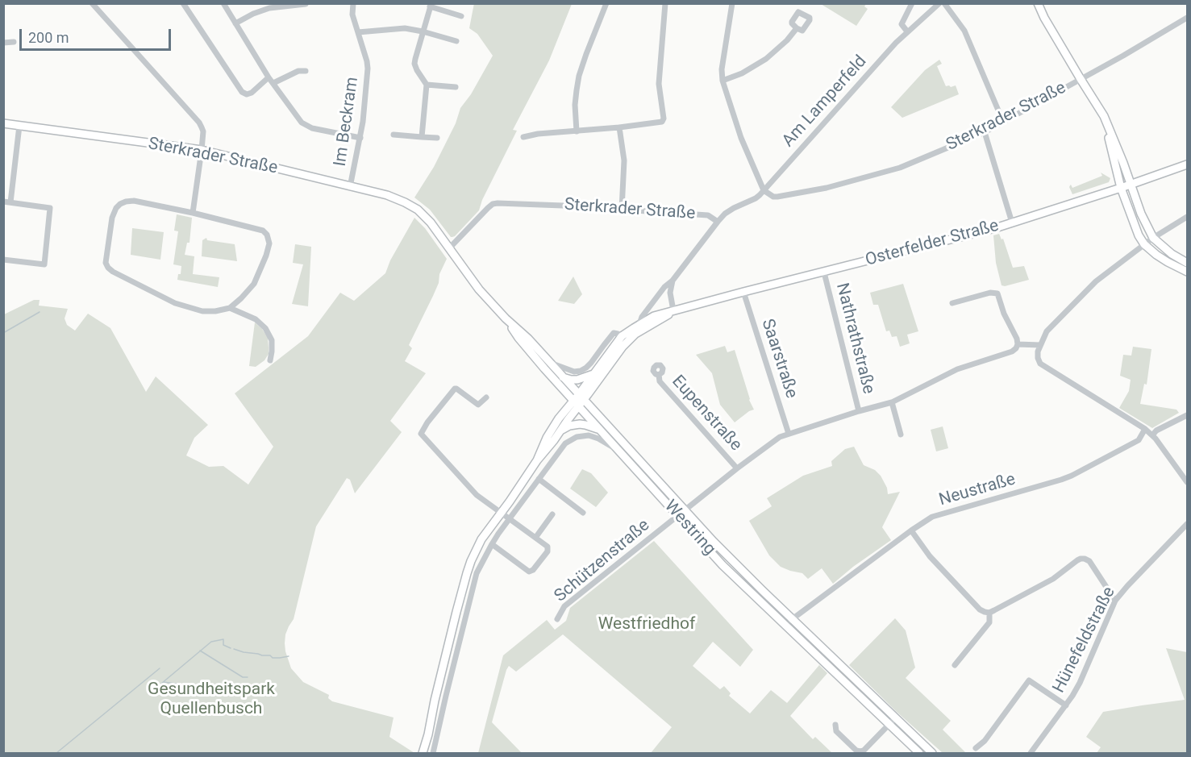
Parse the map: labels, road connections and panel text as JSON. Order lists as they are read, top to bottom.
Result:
{
  "streets": {
    "main road": ["Sterkrader Straße", "Osterfelder Straße", "Westring"],
    "street": [
      "Am Lamperfeld",
      "Im Beckram",
      "Nathrathstraße",
      "Saarstraße",
      "Eupenstraße",
      "Neustraße",
      "Schützenstraße",
      "Hünefeldstraße"
    ]
  },
  "crossings": [
    ["Am Lamperfeld", "Sterkrader Straße"],
    ["Sterkrader Straße", "Im Beckram"],
    ["Sterkrader Straße", "Westring"],
    ["Osterfelder Straße", "Nathrathstraße"],
    ["Osterfelder Straße", "Saarstraße"],
    ["Osterfelder Straße", "Westring"],
    ["Nathrathstraße", "Schützenstraße"],
    ["Saarstraße", "Schützenstraße"],
    ["Eupenstraße", "Schützenstraße"],
    ["Neustraße", "Westring"],
    ["Westring", "Schützenstraße"]
  ],
  "parks": ["Westfriedhof", "Gesundheitspark Quellenbusch"],
  "scale_bar": "200 m"
}
